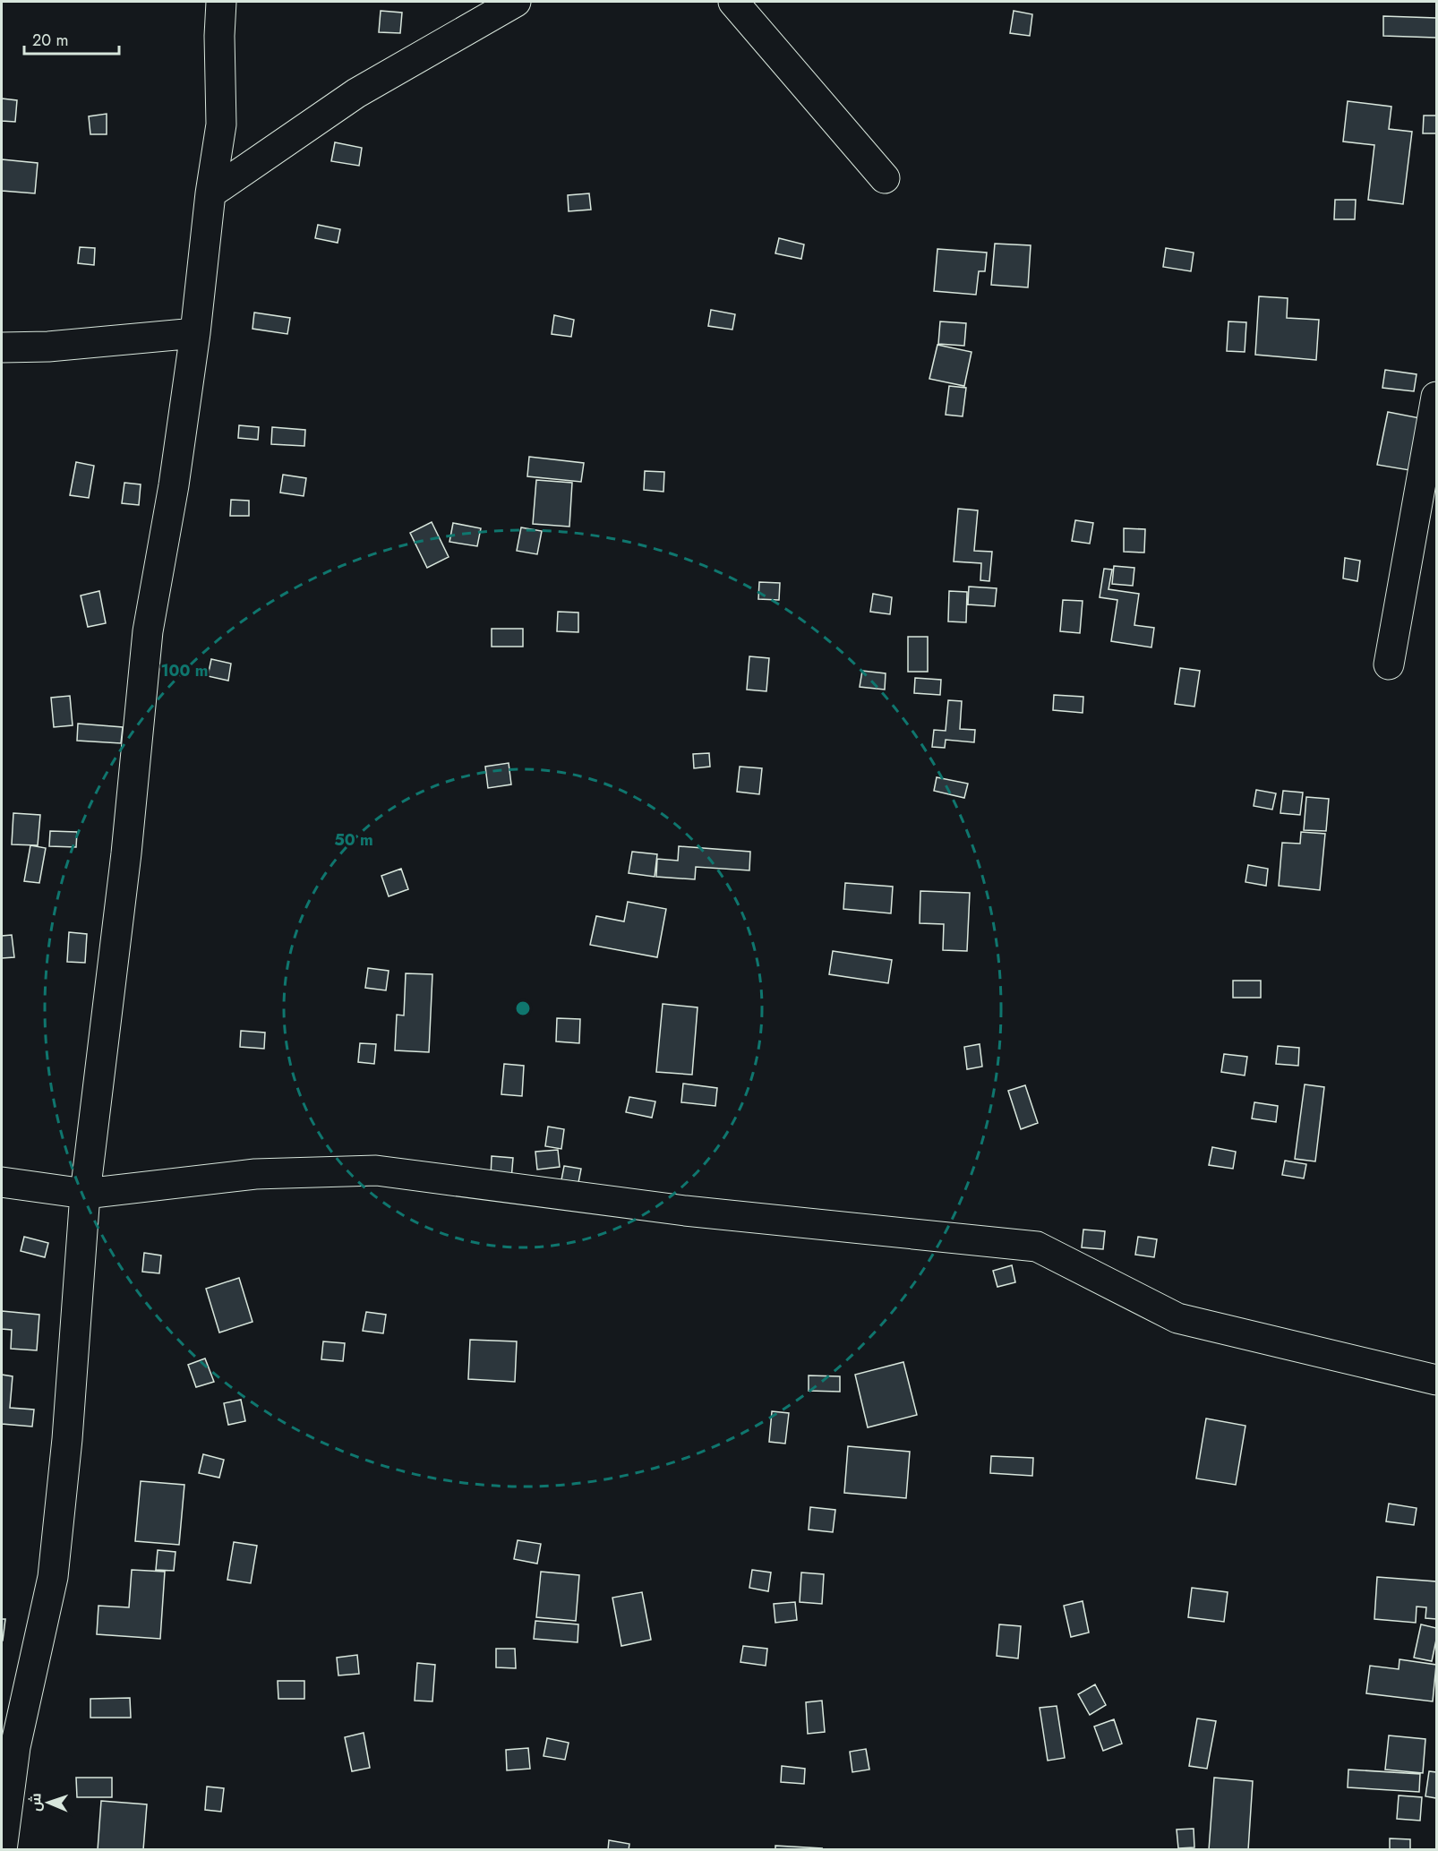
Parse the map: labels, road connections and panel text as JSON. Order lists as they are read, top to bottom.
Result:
{
  "scale_bar": "20 m",
  "north": "left",
  "rings": ["100 m", "50 m"]
}
